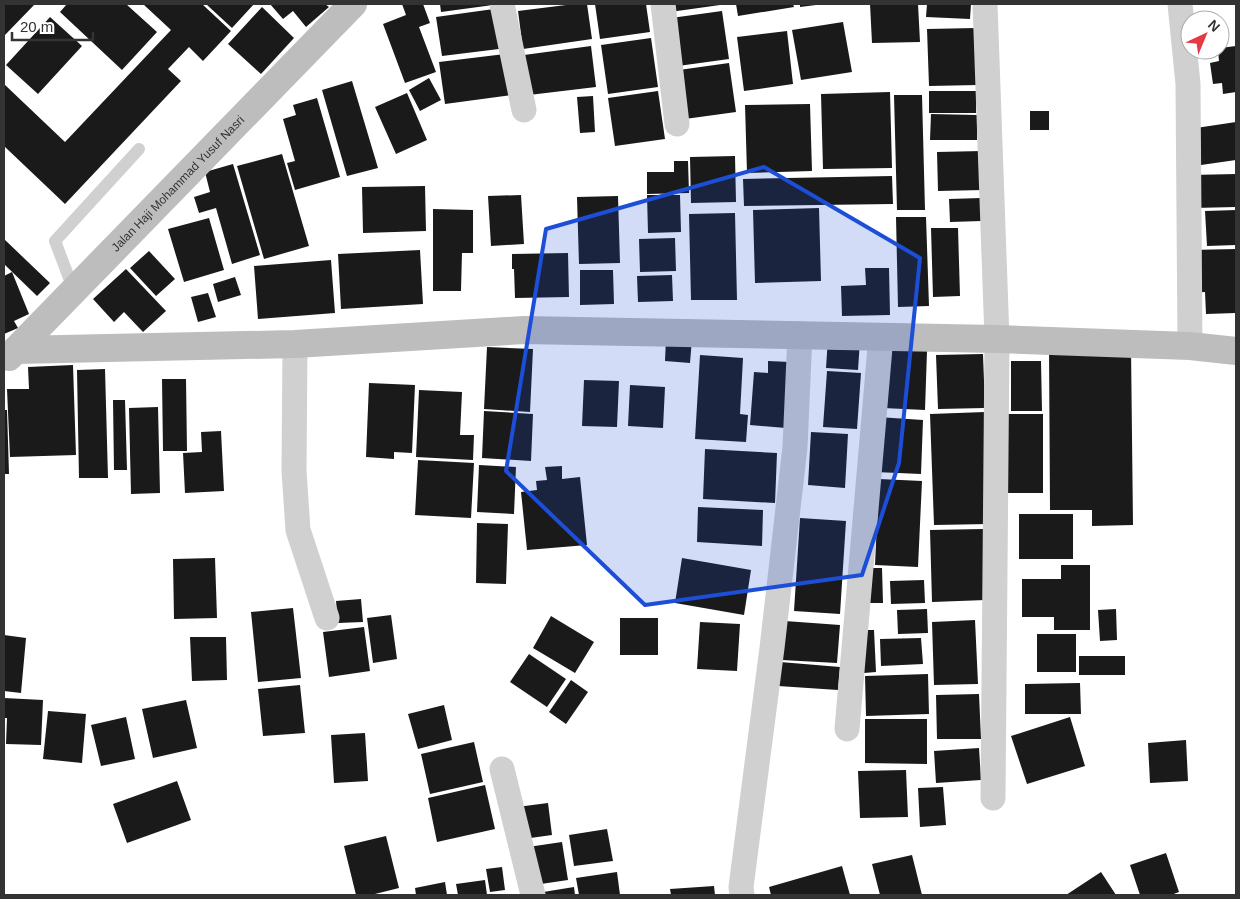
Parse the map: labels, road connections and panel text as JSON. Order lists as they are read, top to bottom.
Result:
{
  "streets": {
    "street": ["Jalan Haji Mohammad Yusuf Nasri"]
  },
  "scale_bar": "20 m",
  "north": "top right"
}
